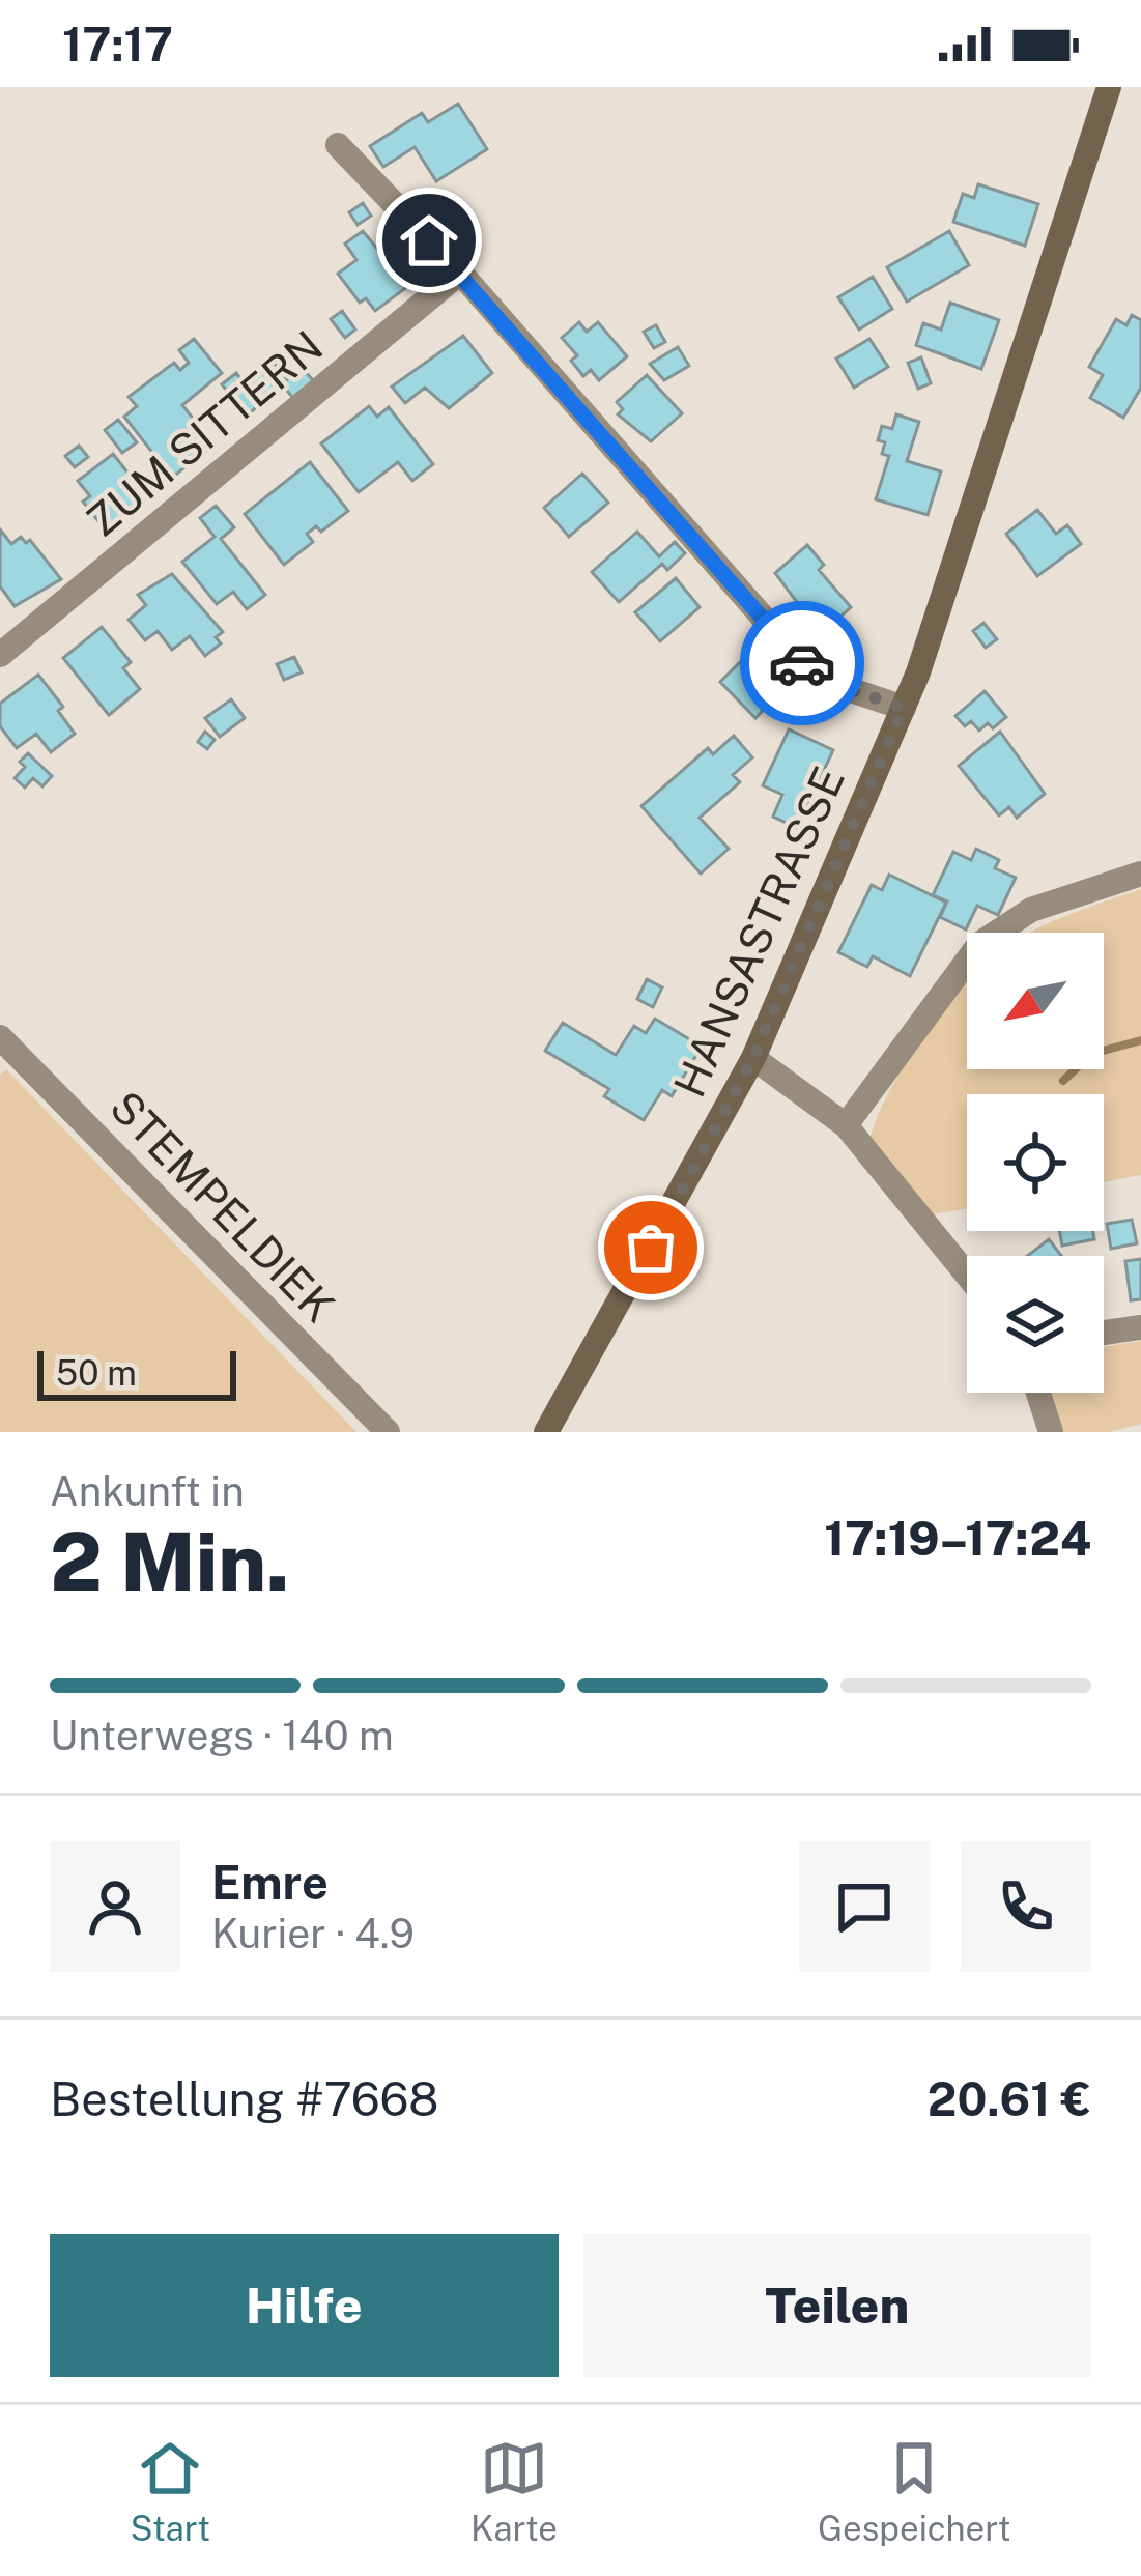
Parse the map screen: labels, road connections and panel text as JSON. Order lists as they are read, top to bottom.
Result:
{
  "streets": {
    "main road": ["HANSASTRASSE"],
    "street": ["ZUM SITTERN", "STEMPELDIEK"]
  },
  "scale_bar": "50 m",
  "north": "bottom left",
  "page": {
    "status": "17:17",
    "scale": "50 m",
    "heading": ["2 Min.", "Ankunft in", "17:19–17:24"],
    "panel": [
      "Emre",
      "Kurier · 4.9",
      "Bestellung #7668",
      "20.61 €"
    ],
    "bar": "Unterwegs · 140 m",
    "buttons": ["Hilfe", "Teilen"],
    "tabs": ["Start", "Karte", "Gespeichert"]
  }
}
